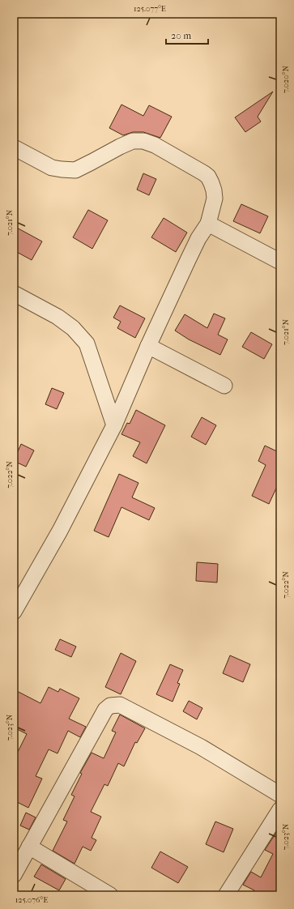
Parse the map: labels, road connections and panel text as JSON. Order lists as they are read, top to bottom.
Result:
{
  "scale_bar": "20 m",
  "coordinates": [
    "125.077°E",
    "7.020°N",
    "7.021°N",
    "7.022°N",
    "7.023°N",
    "125.076°E"
  ]
}
